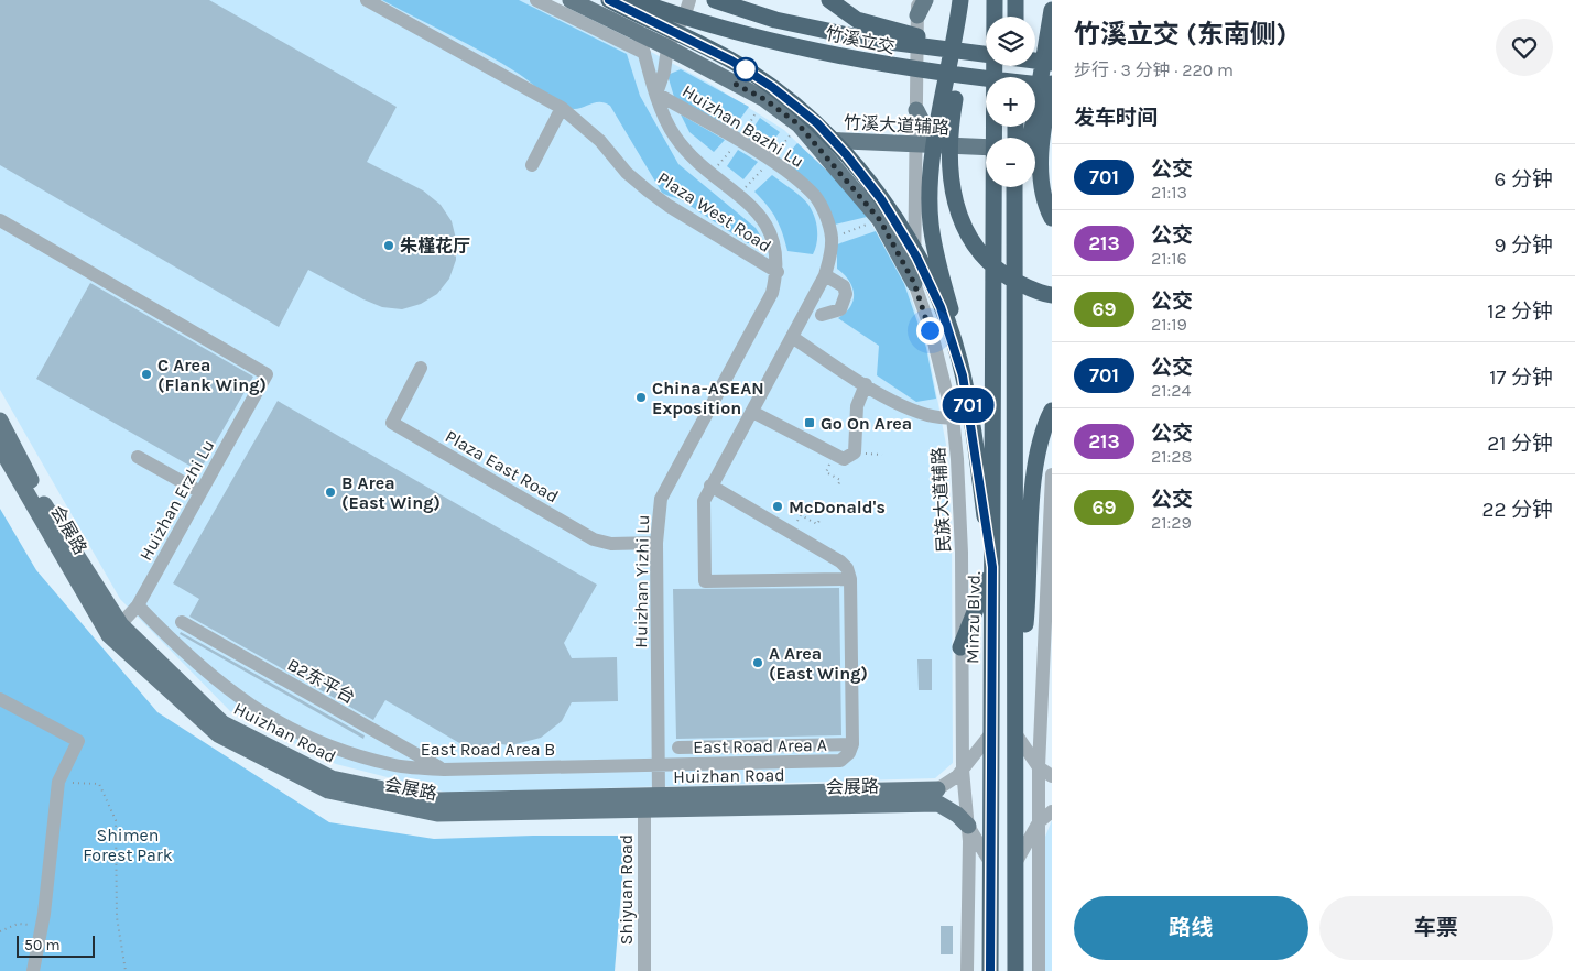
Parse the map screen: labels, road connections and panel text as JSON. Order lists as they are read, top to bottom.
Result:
{
  "streets": {
    "highway": ["竹溪立交", "Minzu Blvd."],
    "main road": ["竹溪大道辅路", "会展路", "Huizhan Road"],
    "street": [
      "Huizhan Bazhi Lu",
      "Plaza West Road",
      "Plaza East Road",
      "Huizhan Erzhi Lu",
      "民族大道辅路",
      "Huizhan Yizhi Lu",
      "B2东平台",
      "East Road Area A",
      "East Road Area B",
      "Shiyuan Road"
    ]
  },
  "crossings": [
    ["竹溪大道辅路", "民族大道辅路"],
    ["Huizhan Bazhi Lu", "Huizhan Yizhi Lu"],
    ["Plaza West Road", "Huizhan Yizhi Lu"],
    ["Plaza East Road", "Huizhan Yizhi Lu"],
    ["Huizhan Erzhi Lu", "会展路"],
    ["Huizhan Erzhi Lu", "Huizhan Road"],
    ["Huizhan Erzhi Lu", "East Road Area B"],
    ["会展路", "Huizhan Road"],
    ["会展路", "Shiyuan Road"],
    ["Huizhan Yizhi Lu", "Huizhan Road"],
    ["Huizhan Yizhi Lu", "East Road Area A"],
    ["Huizhan Yizhi Lu", "East Road Area B"],
    ["B2东平台", "East Road Area B"],
    ["East Road Area A", "East Road Area B"]
  ],
  "parks": ["Shimen Forest Park"],
  "places": {
    "other": [
      "朱槿花厅",
      "C Area (Flank Wing)",
      "China-ASEAN Exposition",
      "B Area (East Wing)",
      "McDonald's",
      "A Area (East Wing)"
    ],
    "transit": ["Go On Area"]
  },
  "lines": ["bus line 701"],
  "scale_bar": "50 m",
  "page": {
    "on_map": "701",
    "heading": [
      ["竹溪立交 (东南侧)", "步行 · 3 分钟 · 220 m"],
      "发车时间"
    ],
    "map_buttons": ["+", "−"],
    "list": [
      {
        "mark": "701",
        "name": "公交",
        "note": "21:13",
        "value": "6 分钟"
      },
      {
        "mark": "213",
        "name": "公交",
        "note": "21:16",
        "value": "9 分钟"
      },
      {
        "mark": "69",
        "name": "公交",
        "note": "21:19",
        "value": "12 分钟"
      },
      {
        "mark": "701",
        "name": "公交",
        "note": "21:24",
        "value": "17 分钟"
      },
      {
        "mark": "213",
        "name": "公交",
        "note": "21:28",
        "value": "21 分钟"
      },
      {
        "mark": "69",
        "name": "公交",
        "note": "21:29",
        "value": "22 分钟"
      }
    ],
    "buttons": ["路线", "车票"],
    "scale": "50 m"
  }
}
